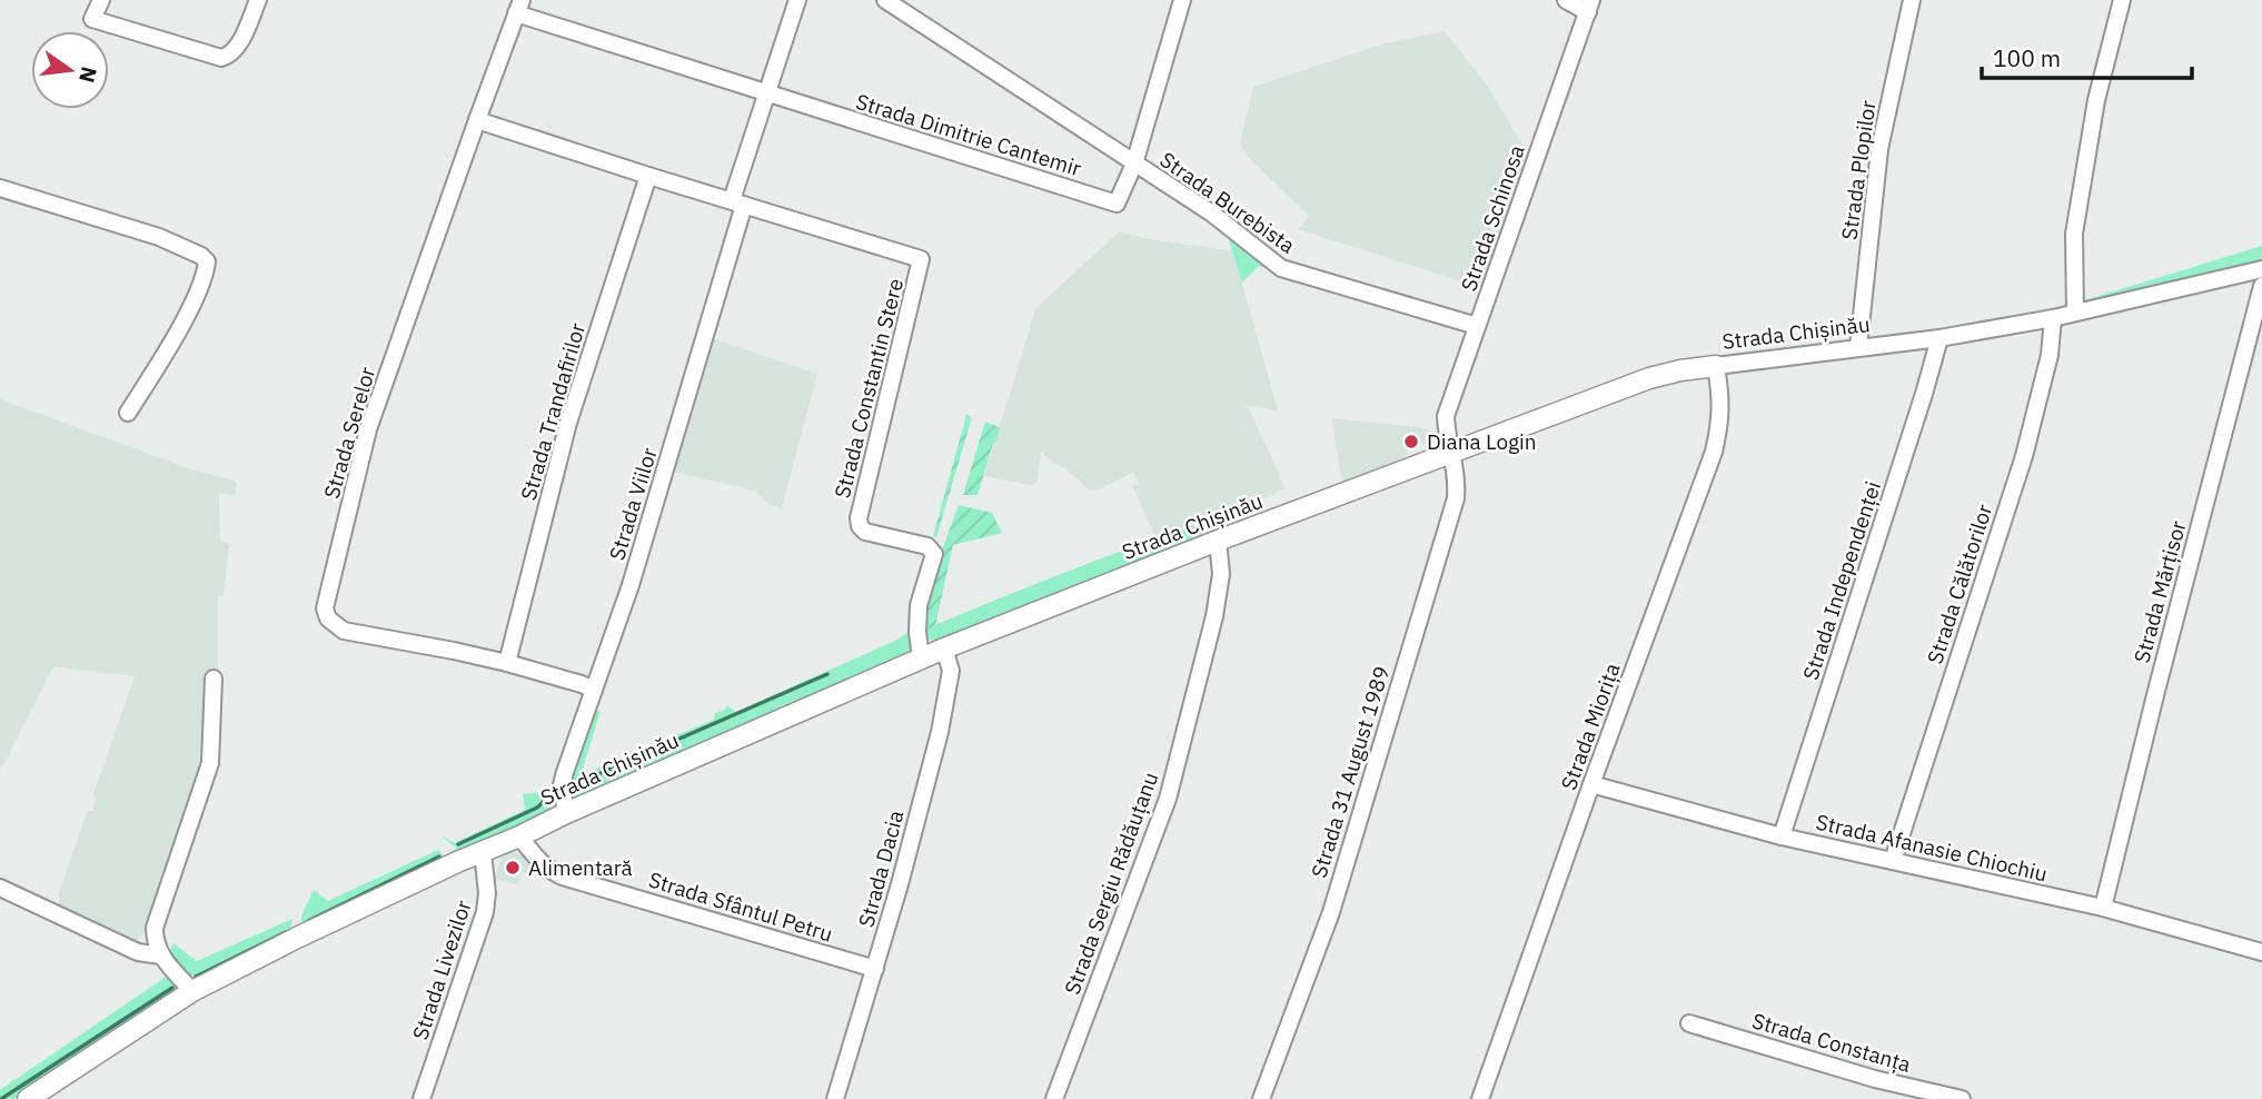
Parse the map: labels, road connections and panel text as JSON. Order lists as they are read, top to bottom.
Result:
{
  "streets": {
    "street": [
      "Strada Dimitrie Cantemir",
      "Strada Plopilor",
      "Strada Burebista",
      "Strada Schinosa",
      "Strada Chișinău",
      "Strada Constantin Stere",
      "Strada Trandafirilor",
      "Strada Serelor",
      "Strada Viilor",
      "Strada Independenței",
      "Strada Călătorilor",
      "Strada Mărțisor",
      "Strada Miorița",
      "Strada 31 August 1989",
      "Strada Afanasie Chiochiu",
      "Strada Dacia",
      "Strada Sergiu Rădăuțanu",
      "Strada Sfântul Petru",
      "Strada Livezilor",
      "Strada Constanța"
    ]
  },
  "crossings": [
    ["Strada Dimitrie Cantemir", "Strada Burebista"],
    ["Strada Dimitrie Cantemir", "Strada Serelor"],
    ["Strada Plopilor", "Strada Chișinău"],
    ["Strada Burebista", "Strada Schinosa"],
    ["Strada Schinosa", "Strada Chișinău"],
    ["Strada Schinosa", "Strada 31 August 1989"],
    ["Strada Chișinău", "Strada Constantin Stere"],
    ["Strada Chișinău", "Strada Viilor"],
    ["Strada Chișinău", "Strada Independenței"],
    ["Strada Chișinău", "Strada Călătorilor"],
    ["Strada Chișinău", "Strada Miorița"],
    ["Strada Chișinău", "Strada 31 August 1989"],
    ["Strada Chișinău", "Strada Dacia"],
    ["Strada Chișinău", "Strada Sergiu Rădăuțanu"],
    ["Strada Chișinău", "Strada Sfântul Petru"],
    ["Strada Chișinău", "Strada Livezilor"],
    ["Strada Constantin Stere", "Strada Viilor"],
    ["Strada Trandafirilor", "Strada Serelor"],
    ["Strada Serelor", "Strada Viilor"],
    ["Strada Independenței", "Strada Afanasie Chiochiu"],
    ["Strada Călătorilor", "Strada Afanasie Chiochiu"],
    ["Strada Mărțisor", "Strada Afanasie Chiochiu"],
    ["Strada Miorița", "Strada Afanasie Chiochiu"],
    ["Strada Dacia", "Strada Sfântul Petru"]
  ],
  "places": ["Diana Login", "Alimentară"],
  "scale_bar": "100 m",
  "north": "right"
}
